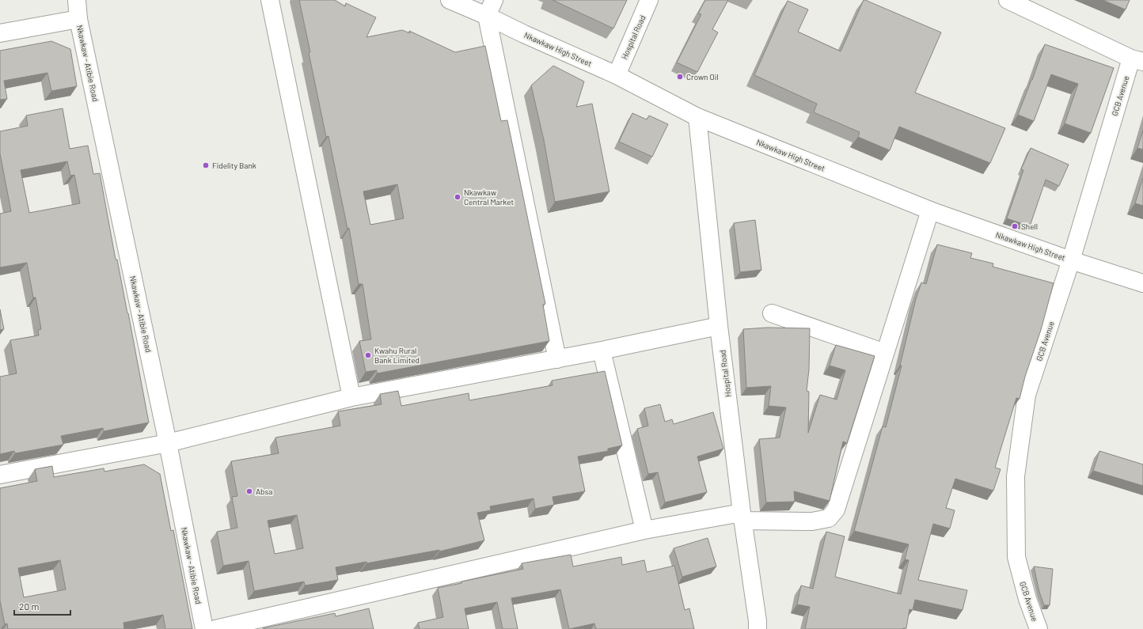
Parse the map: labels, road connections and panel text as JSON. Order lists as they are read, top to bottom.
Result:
{
  "streets": {
    "street": [
      "Hospital Road",
      "Nkawkaw High Street",
      "Nkawkaw - Atibie Road",
      "GCB Avenue"
    ]
  },
  "crossings": [
    ["Hospital Road", "Nkawkaw High Street"],
    ["Nkawkaw High Street", "GCB Avenue"]
  ],
  "places": [
    "Crown Oil",
    "Fidelity Bank",
    "Nkawkaw Central Market",
    "Shell",
    "Kwahu Rural Bank Limited",
    "Absa"
  ],
  "scale_bar": "20 m"
}
